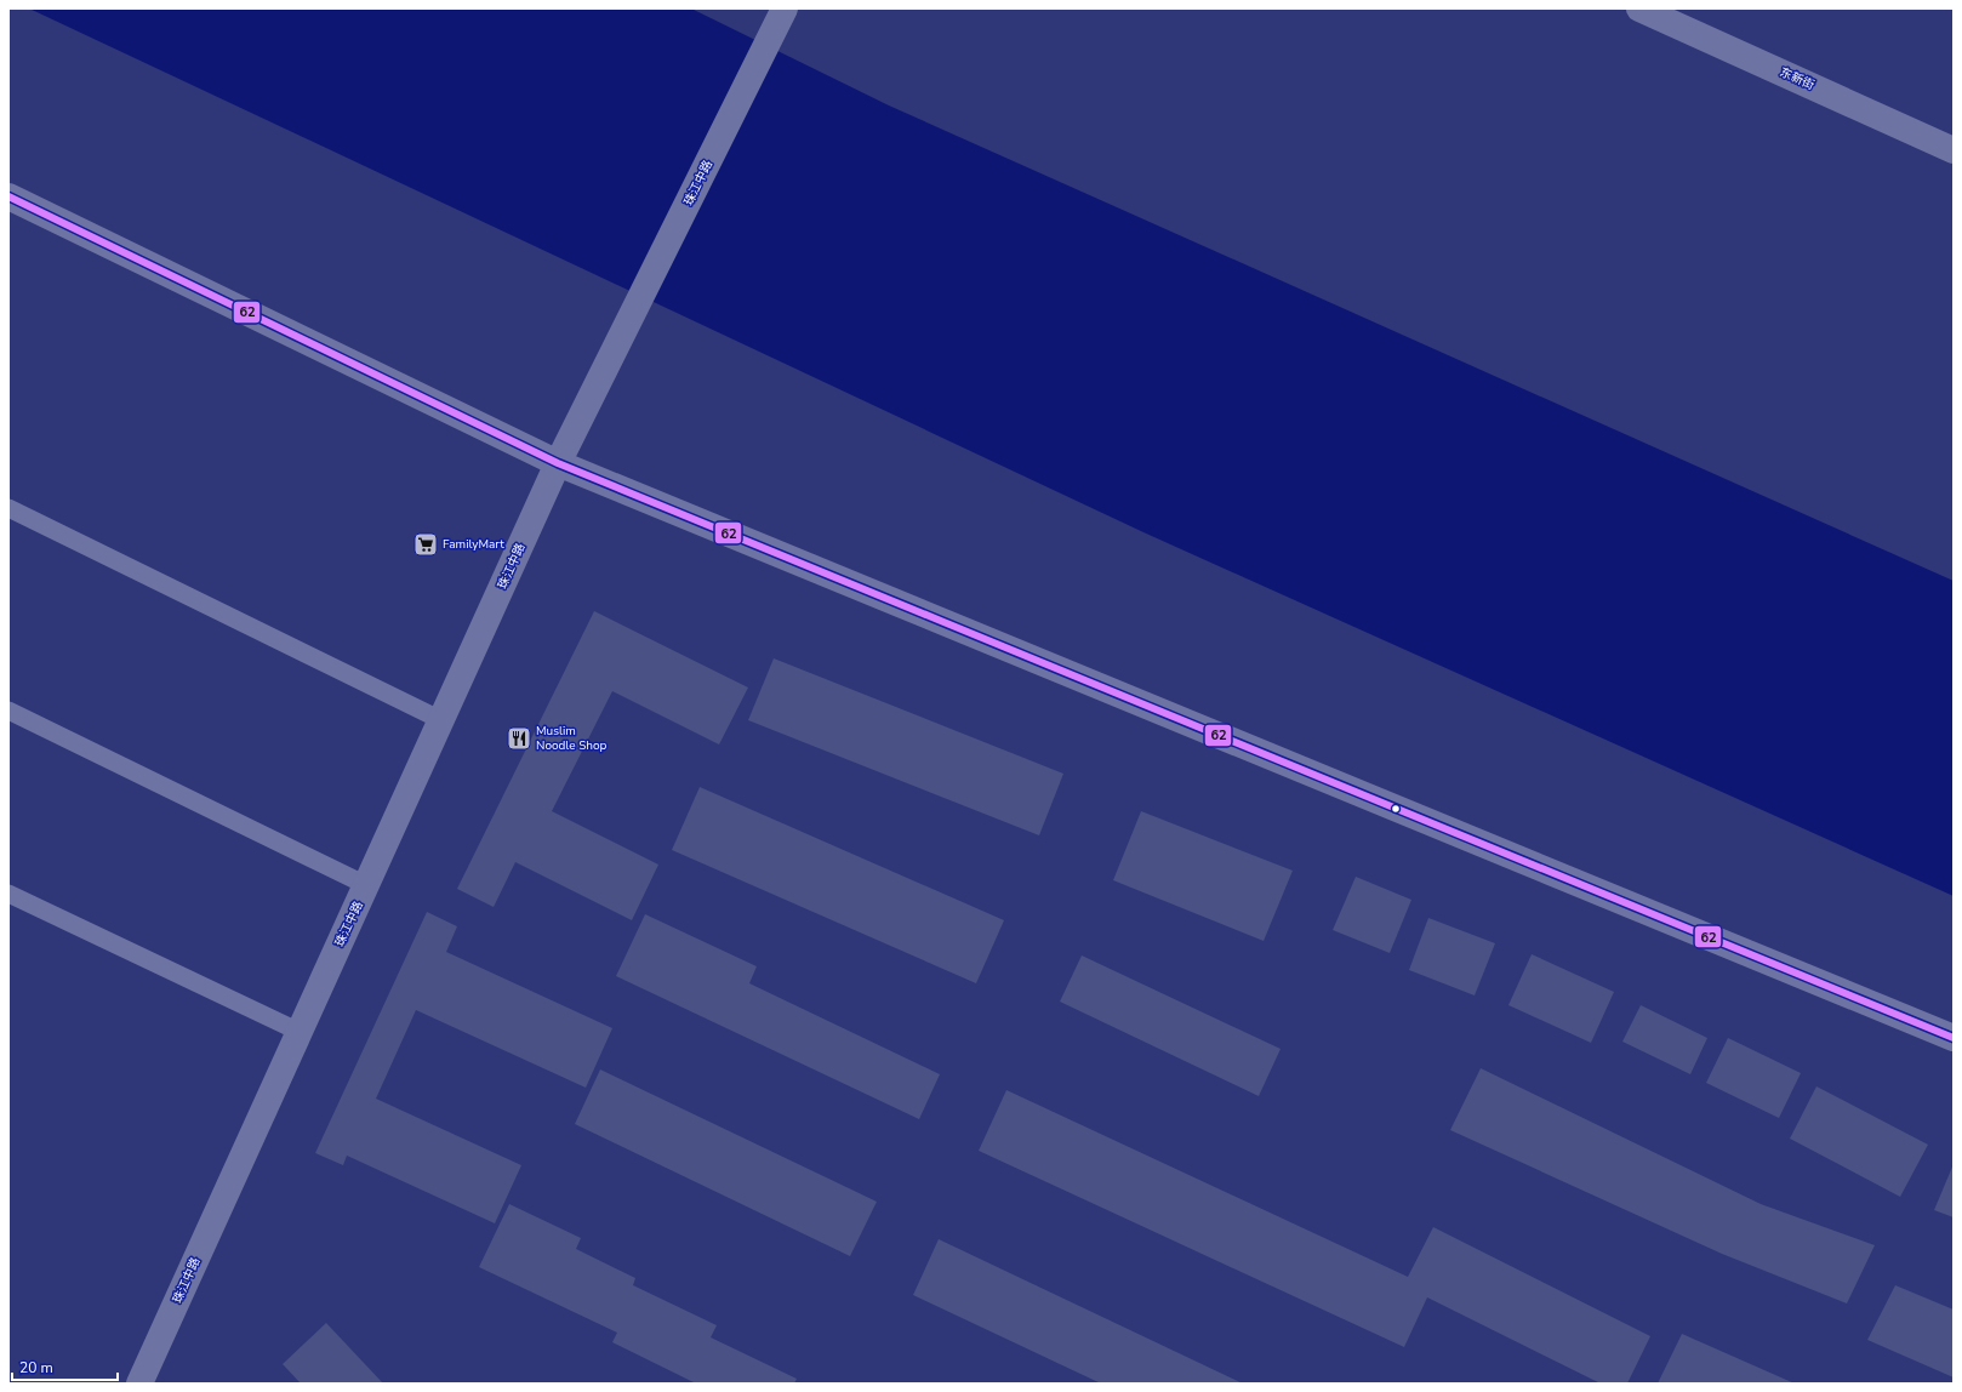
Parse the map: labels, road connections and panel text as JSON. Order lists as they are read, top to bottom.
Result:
{
  "streets": {
    "street": ["东新街", "珠江中路"]
  },
  "places": {
    "supermarket": ["FamilyMart"],
    "restaurant": ["Muslim Noodle Shop"]
  },
  "lines": ["transit line 62"],
  "scale_bar": "20 m"
}
